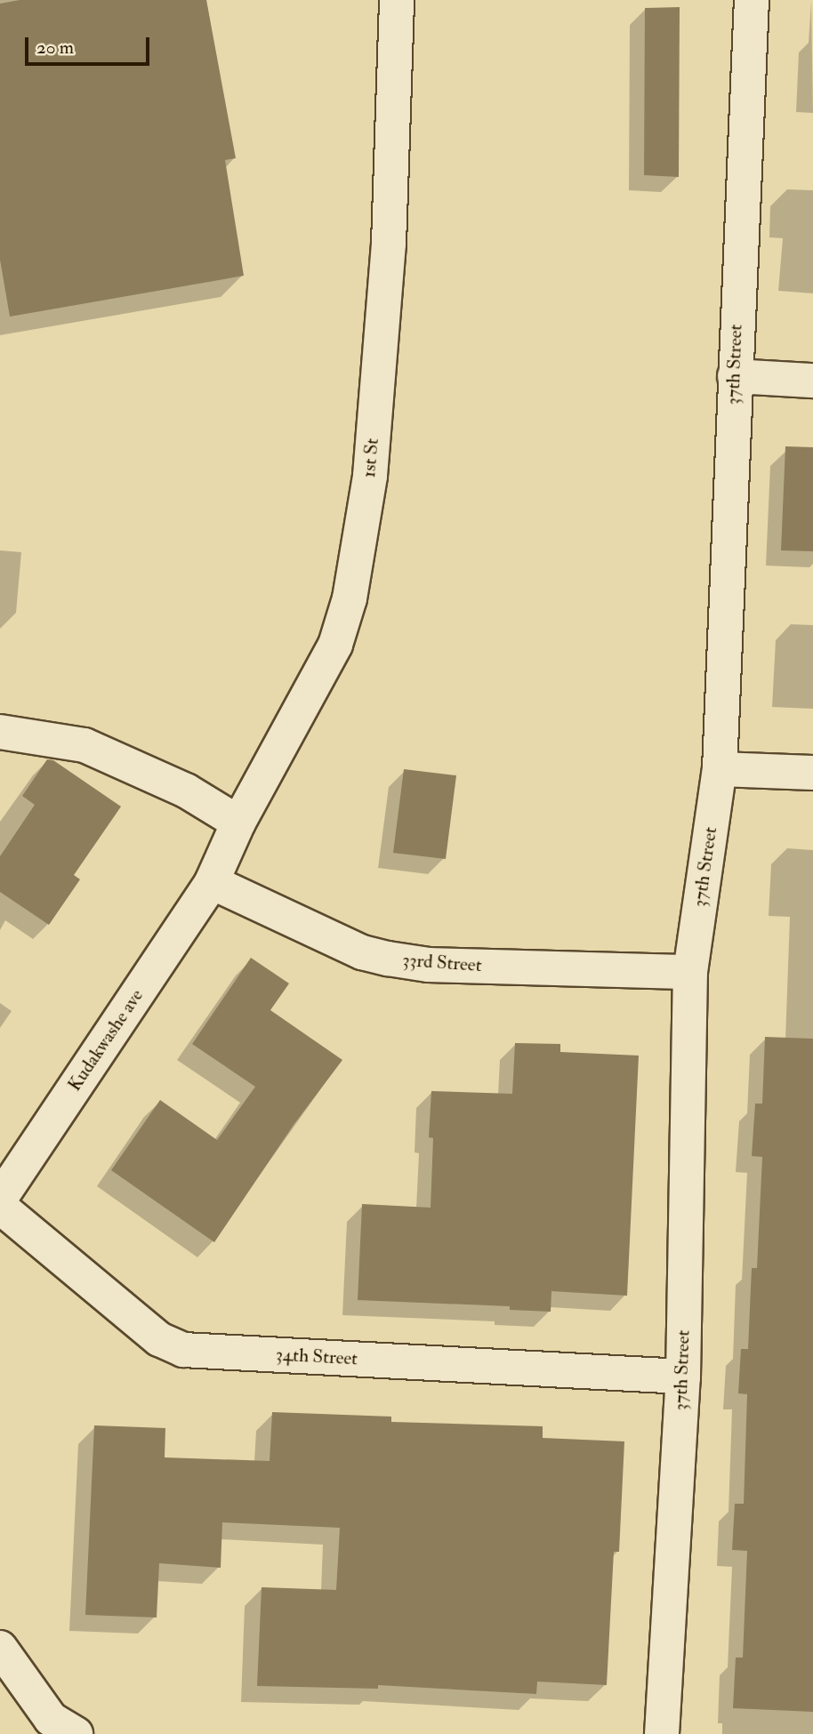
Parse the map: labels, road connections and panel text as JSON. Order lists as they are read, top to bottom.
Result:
{
  "streets": {
    "street": [
      "37th Street",
      "1st St",
      "33rd Street",
      "Kudakwashe ave",
      "34th Street"
    ]
  },
  "crossings": [
    ["37th Street", "33rd Street"],
    ["37th Street", "34th Street"],
    ["1st St", "33rd Street"],
    ["1st St", "Kudakwashe ave"],
    ["33rd Street", "Kudakwashe ave"]
  ],
  "scale_bar": "20 m"
}
